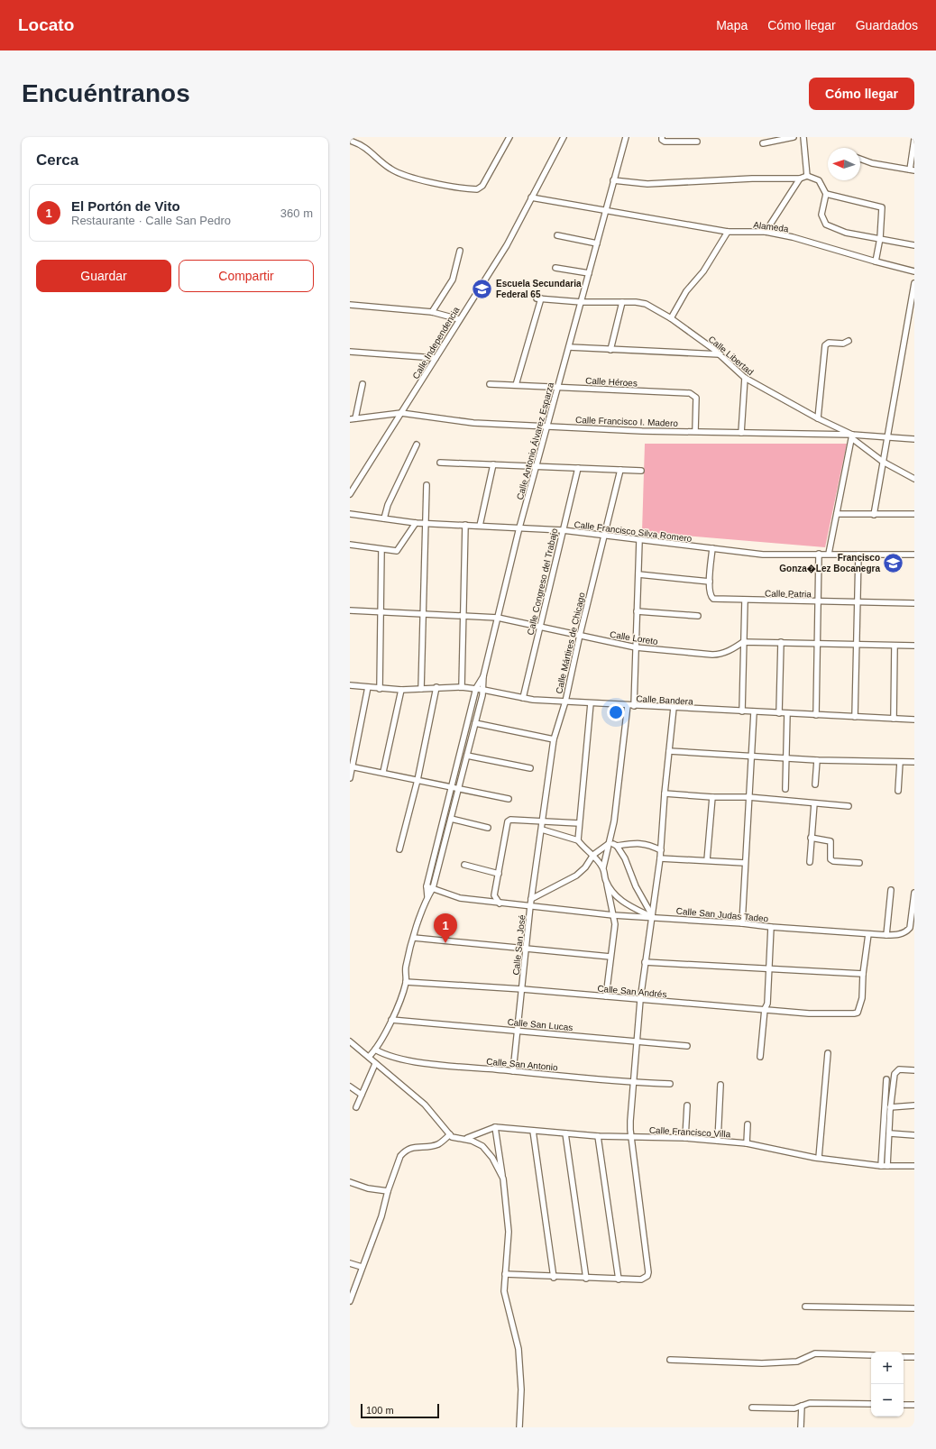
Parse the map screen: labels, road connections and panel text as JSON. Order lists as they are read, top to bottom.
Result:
{
  "streets": {
    "street": [
      "Alameda",
      "Calle Independencia",
      "Calle Libertad",
      "Calle Héroes",
      "Calle Francisco I. Madero",
      "Calle Antonio Álvarez Esparza",
      "Calle Francisco Silva Romero",
      "Calle Congreso del Trabajo",
      "Calle Patria",
      "Calle Loreto",
      "Calle Mártires de Chicago",
      "Calle Bandera",
      "Calle San Judas Tadeo",
      "Calle San José",
      "Calle San Andrés",
      "Calle San Lucas",
      "Calle San Antonio",
      "Calle Francisco Villa"
    ]
  },
  "crossings": [
    ["Alameda", "Calle Independencia"],
    ["Alameda", "Calle Antonio Álvarez Esparza"],
    ["Calle Independencia", "Calle Francisco I. Madero"],
    ["Calle Libertad", "Calle Héroes"],
    ["Calle Libertad", "Calle Francisco I. Madero"],
    ["Calle Libertad", "Calle Antonio Álvarez Esparza"],
    ["Calle Héroes", "Calle Francisco I. Madero"],
    ["Calle Héroes", "Calle Antonio Álvarez Esparza"],
    ["Calle Francisco I. Madero", "Calle Antonio Álvarez Esparza"],
    ["Calle Antonio Álvarez Esparza", "Calle Francisco Silva Romero"],
    ["Calle Antonio Álvarez Esparza", "Calle Loreto"],
    ["Calle Antonio Álvarez Esparza", "Calle Bandera"],
    ["Calle Antonio Álvarez Esparza", "Calle San Judas Tadeo"],
    ["Calle Antonio Álvarez Esparza", "Calle San Andrés"],
    ["Calle Antonio Álvarez Esparza", "Calle San Lucas"],
    ["Calle Antonio Álvarez Esparza", "Calle San Antonio"],
    ["Calle Francisco Silva Romero", "Calle Congreso del Trabajo"],
    ["Calle Francisco Silva Romero", "Calle Patria"],
    ["Calle Francisco Silva Romero", "Calle Mártires de Chicago"],
    ["Calle Congreso del Trabajo", "Calle Loreto"],
    ["Calle Congreso del Trabajo", "Calle Bandera"],
    ["Calle Loreto", "Calle Mártires de Chicago"],
    ["Calle Mártires de Chicago", "Calle Bandera"],
    ["Calle Mártires de Chicago", "Calle San José"],
    ["Calle San Judas Tadeo", "Calle San José"],
    ["Calle San José", "Calle San Andrés"],
    ["Calle San José", "Calle San Lucas"],
    ["Calle San José", "Calle San Antonio"]
  ],
  "places": {
    "school or university": ["Escuela Secundaria Federal 65", "Francisco Gonza�Lez Bocanegra"]
  },
  "scale_bar": "100 m",
  "north": "left",
  "page": {
    "header": "Locato",
    "nav": ["Mapa", "Cómo llegar", "Guardados"],
    "buttons": [
      "Cómo llegar",
      ["Guardar", "Compartir"]
    ],
    "title": "Encuéntranos",
    "heading": "Cerca",
    "list": [
      {
        "mark": "1",
        "name": "El Portón de Vito",
        "note": "Restaurante · Calle San Pedro",
        "value": "360 m"
      }
    ],
    "pins": "1",
    "map_buttons": ["+", "−"],
    "scale": "100 m"
  }
}
